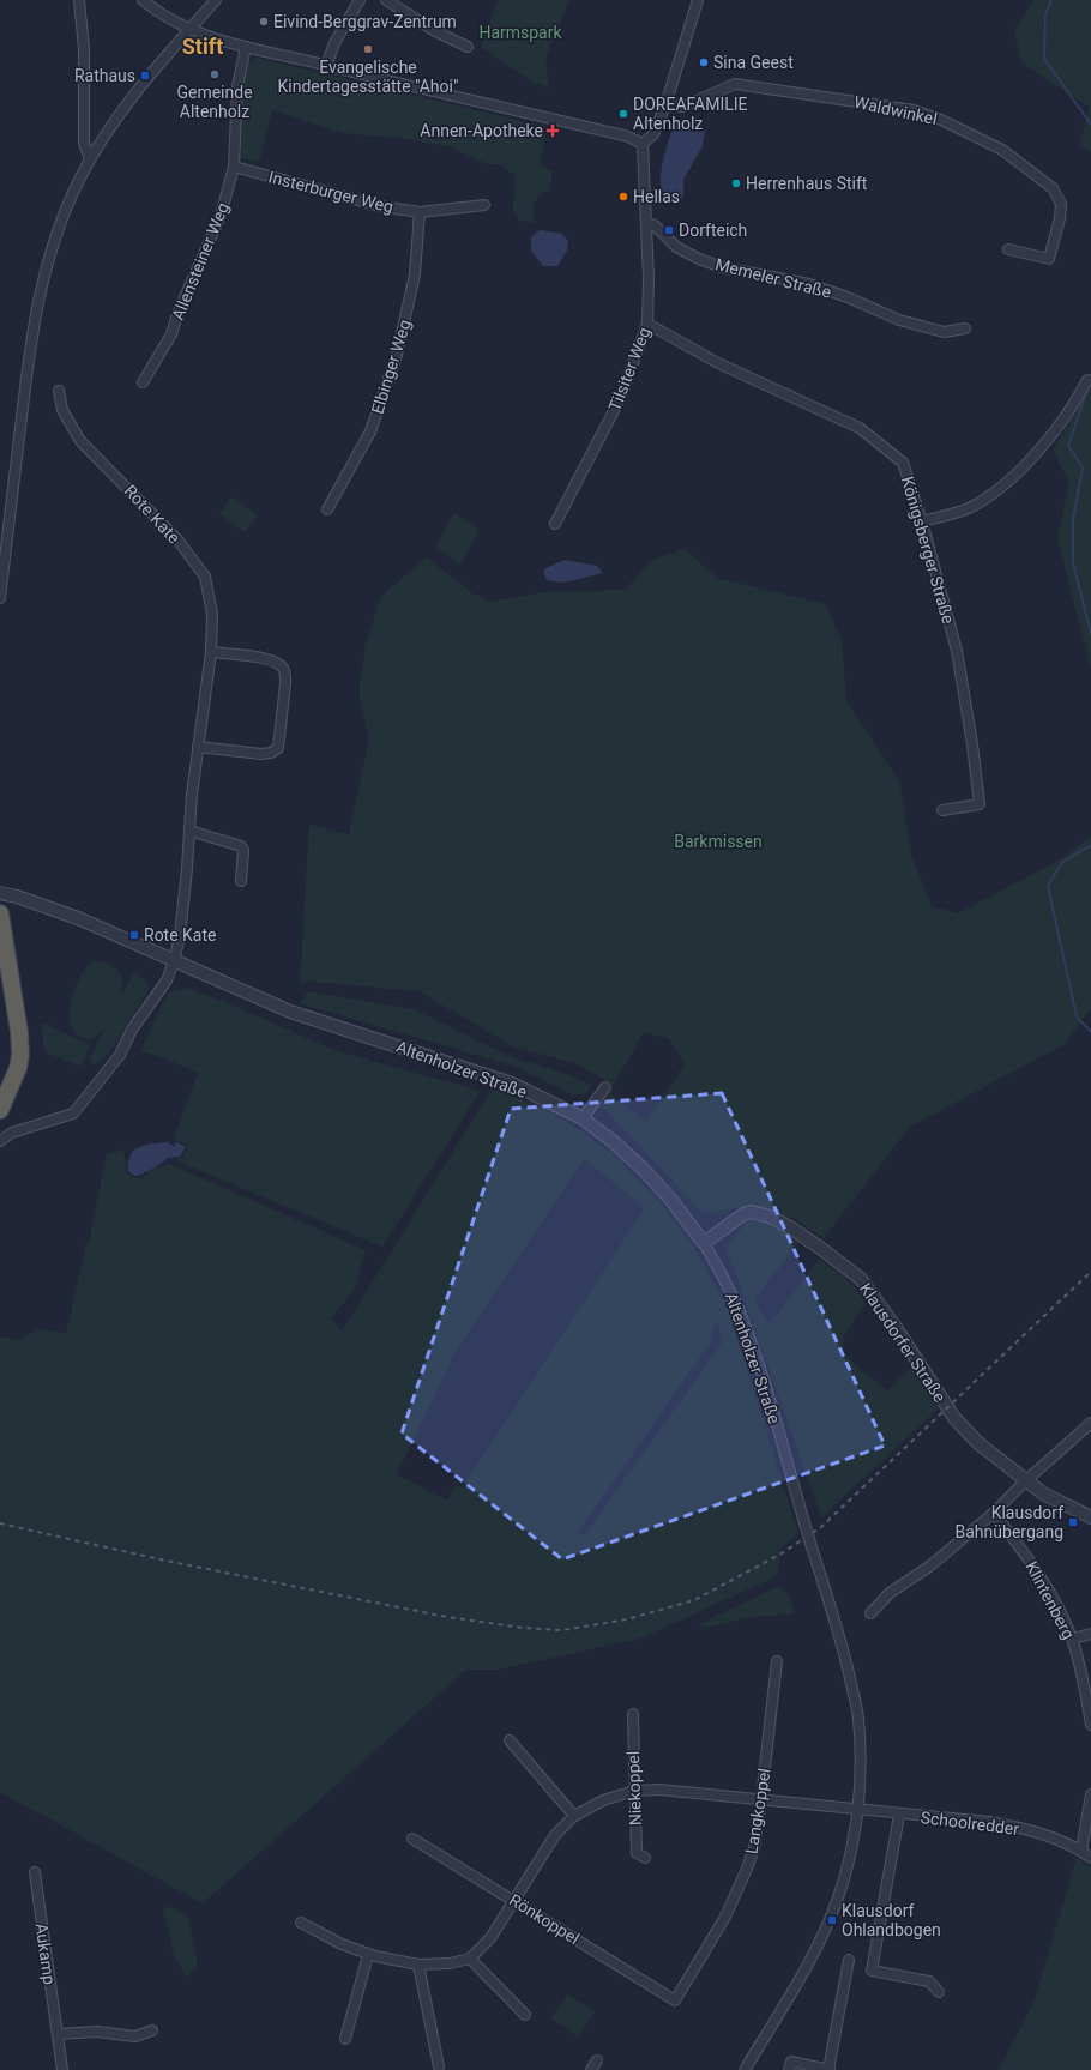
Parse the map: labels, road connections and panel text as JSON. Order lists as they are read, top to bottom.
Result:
{
  "streets": {
    "street": [
      "Waldwinkel",
      "Insterburger Weg",
      "Allensteiner Weg",
      "Memeler Straße",
      "Elbinger Weg",
      "Tilsiter Weg",
      "Rote Kate",
      "Königsberger Straße",
      "Altenholzer Straße",
      "Klausdorfer Straße",
      "Klintenberg",
      "Niekoppel",
      "Langkoppel",
      "Schoolredder",
      "Rönkoppel",
      "Aukamp"
    ]
  },
  "crossings": [
    ["Insterburger Weg", "Allensteiner Weg"],
    ["Insterburger Weg", "Elbinger Weg"],
    ["Memeler Straße", "Tilsiter Weg"],
    ["Tilsiter Weg", "Königsberger Straße"],
    ["Rote Kate", "Altenholzer Straße"],
    ["Altenholzer Straße", "Klausdorfer Straße"],
    ["Altenholzer Straße", "Schoolredder"],
    ["Niekoppel", "Schoolredder"],
    ["Langkoppel", "Schoolredder"],
    ["Langkoppel", "Rönkoppel"],
    ["Schoolredder", "Rönkoppel"]
  ],
  "districts": ["Stift"],
  "parks": ["Harmspark", "Barkmissen"],
  "places": {
    "other": [
      "Eivind-Berggrav-Zentrum",
      "Evangelische Kindertagesstätte \"Ahoi\"",
      "Sina Geest",
      "Gemeinde Altenholz",
      "DOREAFAMILIE Altenholz",
      "Herrenhaus Stift",
      "Hellas"
    ],
    "transit": [
      "Rathaus",
      "Dorfteich",
      "Rote Kate",
      "Klausdorf Bahnübergang",
      "Klausdorf Ohlandbogen"
    ],
    "health": ["Annen-Apotheke"]
  }
}
